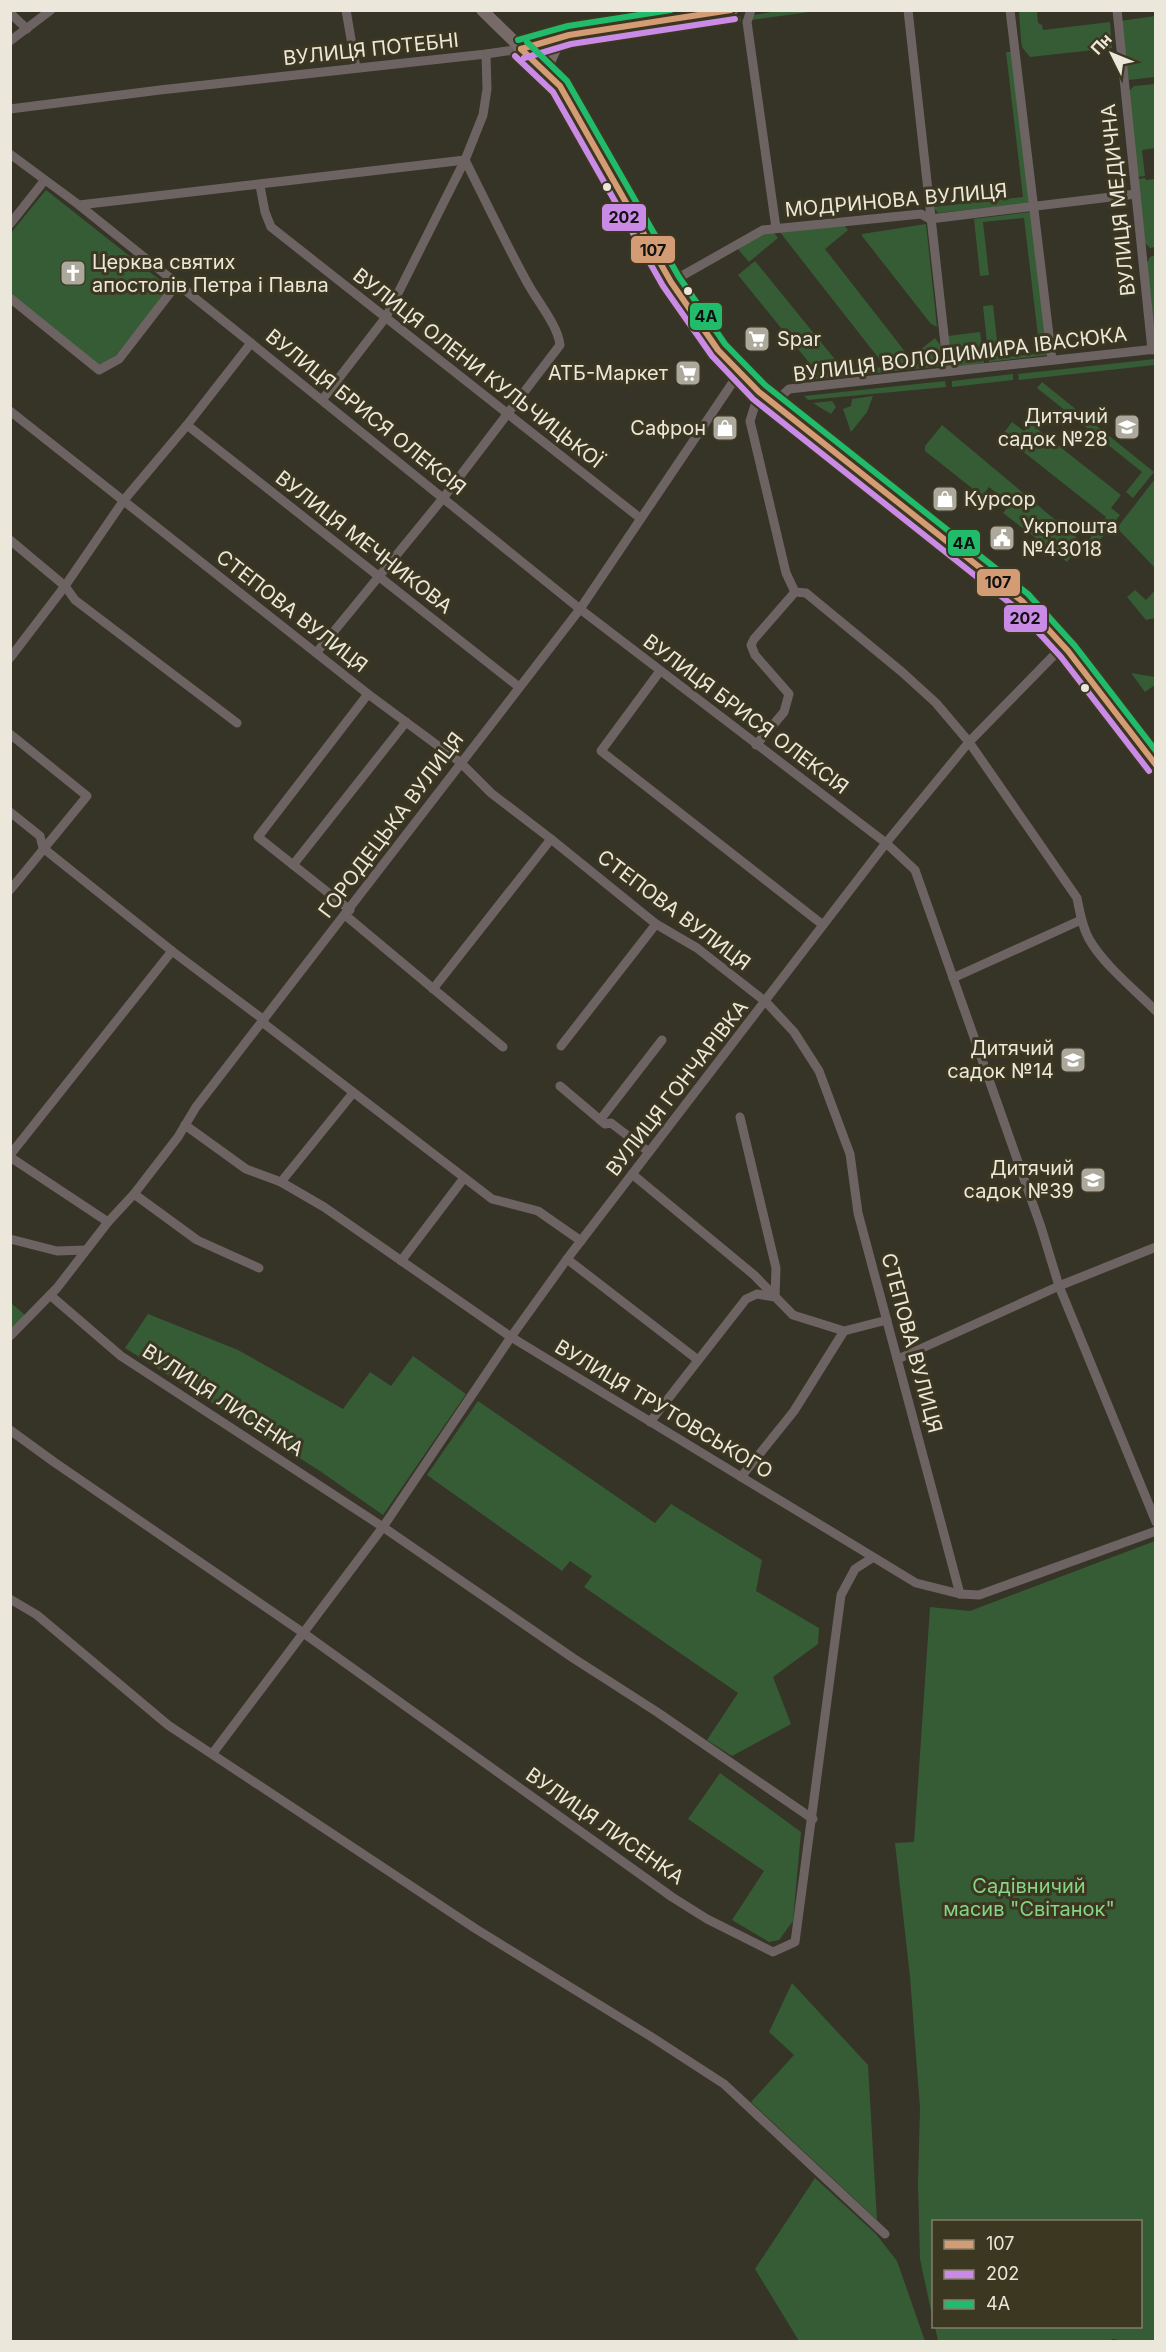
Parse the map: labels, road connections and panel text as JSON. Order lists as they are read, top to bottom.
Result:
{
  "streets": {
    "street": [
      "ВУЛИЦЯ ПОТЕБНІ",
      "МОДРИНОВА ВУЛИЦЯ",
      "ВУЛИЦЯ МЕДИЧНА",
      "ВУЛИЦЯ ВОЛОДИМИРА ІВАСЮКА",
      "ВУЛИЦЯ ОЛЕНИ КУЛЬЧИЦЬКОЇ",
      "ВУЛИЦЯ БРИСЯ ОЛЕКСІЯ",
      "ВУЛИЦЯ МЕЧНИКОВА",
      "СТЕПОВА ВУЛИЦЯ",
      "ГОРОДЕЦЬКА ВУЛИЦЯ",
      "ВУЛИЦЯ ГОНЧАРІВКА",
      "ВУЛИЦЯ ЛИСЕНКА",
      "ВУЛИЦЯ ТРУТОВСЬКОГО"
    ]
  },
  "crossings": [
    ["МОДРИНОВА ВУЛИЦЯ", "ВУЛИЦЯ МЕДИЧНА"],
    ["ВУЛИЦЯ МЕДИЧНА", "ВУЛИЦЯ ВОЛОДИМИРА ІВАСЮКА"],
    ["ВУЛИЦЯ ОЛЕНИ КУЛЬЧИЦЬКОЇ", "ГОРОДЕЦЬКА ВУЛИЦЯ"],
    ["ВУЛИЦЯ БРИСЯ ОЛЕКСІЯ", "ГОРОДЕЦЬКА ВУЛИЦЯ"],
    ["ВУЛИЦЯ БРИСЯ ОЛЕКСІЯ", "ВУЛИЦЯ ГОНЧАРІВКА"],
    ["ВУЛИЦЯ МЕЧНИКОВА", "ГОРОДЕЦЬКА ВУЛИЦЯ"],
    ["СТЕПОВА ВУЛИЦЯ", "ГОРОДЕЦЬКА ВУЛИЦЯ"],
    ["СТЕПОВА ВУЛИЦЯ", "ВУЛИЦЯ ГОНЧАРІВКА"],
    ["СТЕПОВА ВУЛИЦЯ", "ВУЛИЦЯ ТРУТОВСЬКОГО"],
    ["ГОРОДЕЦЬКА ВУЛИЦЯ", "ВУЛИЦЯ ЛИСЕНКА"],
    ["ГОРОДЕЦЬКА ВУЛИЦЯ", "ВУЛИЦЯ ТРУТОВСЬКОГО"],
    ["ВУЛИЦЯ ГОНЧАРІВКА", "ВУЛИЦЯ ТРУТОВСЬКОГО"],
    ["ВУЛИЦЯ ЛИСЕНКА", "ВУЛИЦЯ ТРУТОВСЬКОГО"]
  ],
  "parks": ["Садівничий масив \"Світанок\""],
  "places": {
    "church": ["Церква святих апостолів Петра і Павла"],
    "supermarket": ["Spar", "АТБ-Маркет"],
    "school or university": ["Дитячий садок №28", "Дитячий садок №14", "Дитячий садок №39"],
    "shop": ["Сафрон", "Курсор"],
    "public building": ["Укрпошта №43018"]
  },
  "lines": ["transit line 107", "transit line 4А", "transit line 202"],
  "legend": ["107", "202", "4А"],
  "north": "top left"
}
